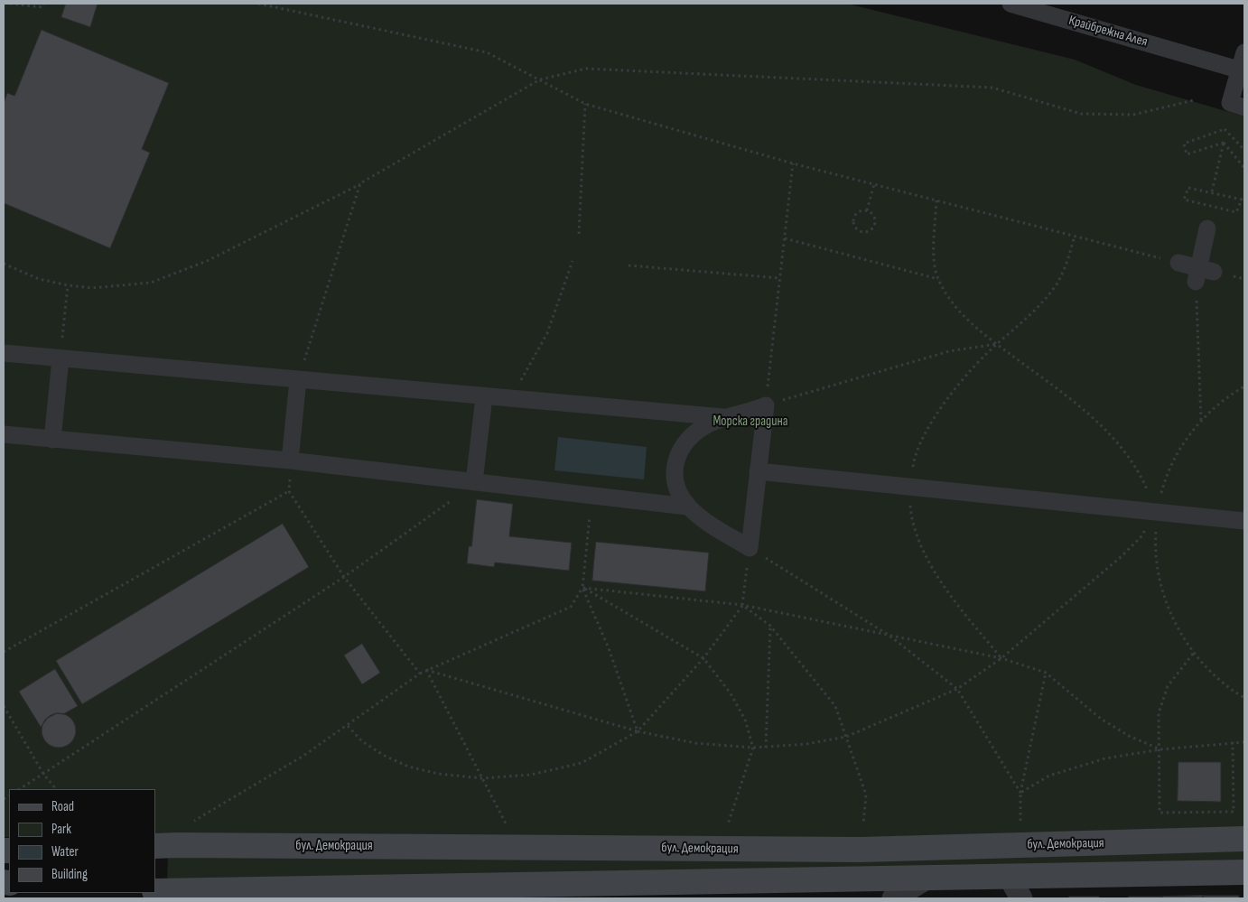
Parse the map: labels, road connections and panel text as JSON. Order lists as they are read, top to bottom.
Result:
{
  "streets": {
    "main road": ["бул. Демокрация"],
    "street": ["Крайбрежна Алея"]
  },
  "parks": ["Морска градина"],
  "legend": [
    "Road",
    "Park",
    "Water",
    "Building"
  ]
}
